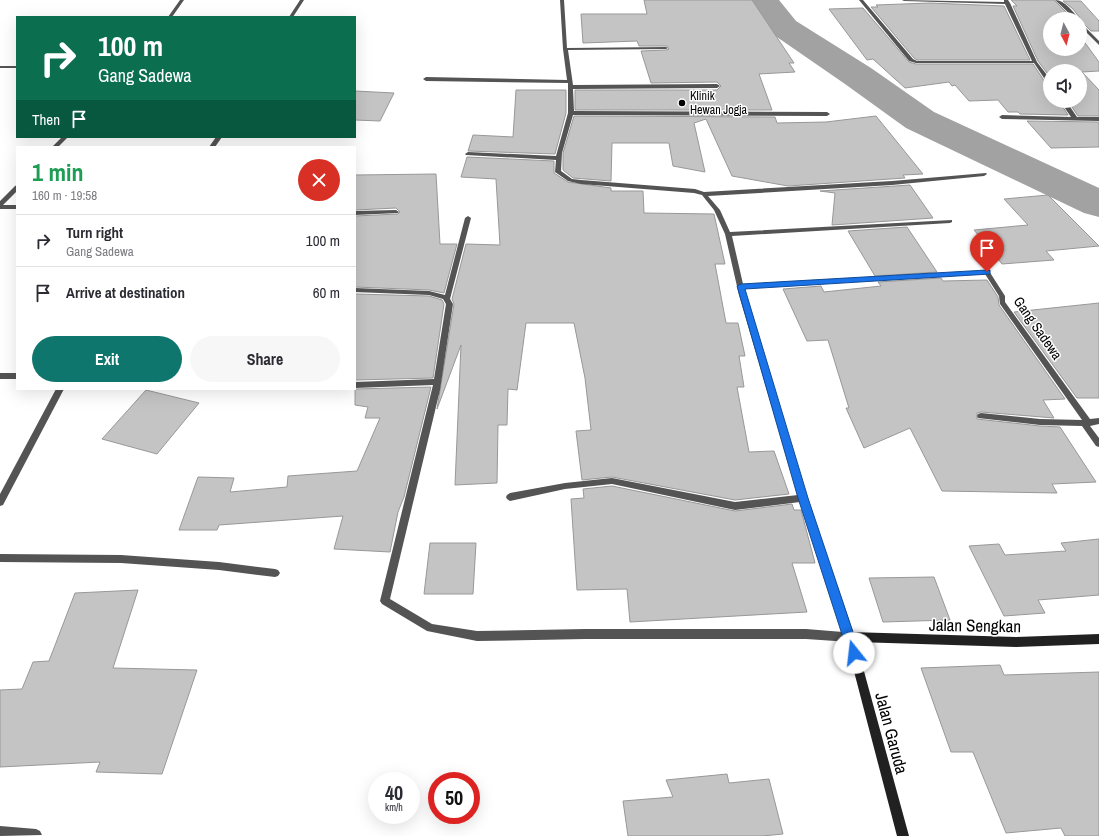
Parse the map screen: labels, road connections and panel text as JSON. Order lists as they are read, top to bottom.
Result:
{
  "streets": {
    "main road": ["Jalan Sengkan", "Jalan Garuda"],
    "street": ["Gang Sadewa"]
  },
  "crossings": [
    ["Jalan Sengkan", "Jalan Garuda"]
  ],
  "places": ["Klinik Hewan Jogja"],
  "north": "bottom",
  "page": {
    "turn": ["100 m", "Gang Sadewa"],
    "then": "Then",
    "heading": ["1 min", "160 m · 19:58"],
    "list": [
      {
        "name": "Turn right",
        "note": "Gang Sadewa",
        "value": "100 m"
      },
      {
        "name": "Arrive at destination",
        "value": "60 m"
      }
    ],
    "buttons": ["Exit", "Share"],
    "speed": "40 km/h",
    "limit": "50"
  }
}
